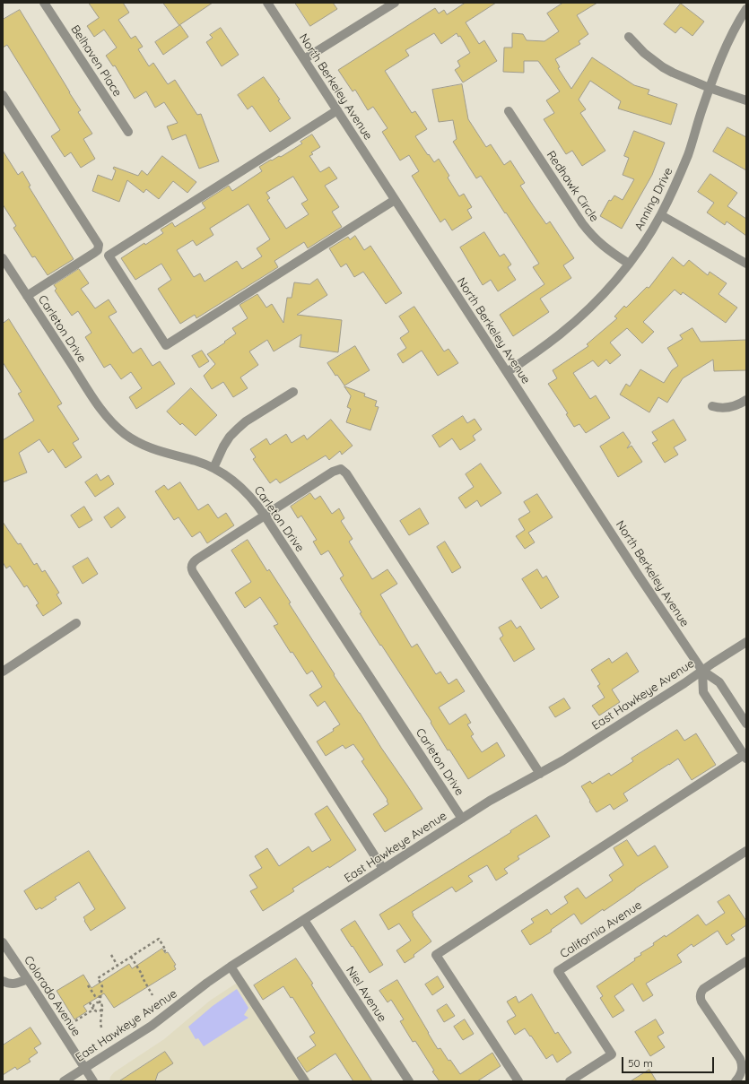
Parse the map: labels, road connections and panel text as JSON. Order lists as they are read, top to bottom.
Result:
{
  "streets": {
    "street": [
      "Belhaven Place",
      "North Berkeley Avenue",
      "Redhawk Circle",
      "Anning Drive",
      "Carleton Drive",
      "East Hawkeye Avenue",
      "California Avenue",
      "Niel Avenue",
      "Colorado Avenue"
    ]
  },
  "crossings": [
    ["North Berkeley Avenue", "Anning Drive"],
    ["North Berkeley Avenue", "East Hawkeye Avenue"],
    ["Redhawk Circle", "Anning Drive"],
    ["Carleton Drive", "East Hawkeye Avenue"],
    ["East Hawkeye Avenue", "Niel Avenue"],
    ["East Hawkeye Avenue", "Colorado Avenue"]
  ],
  "scale_bar": "50 m"
}
